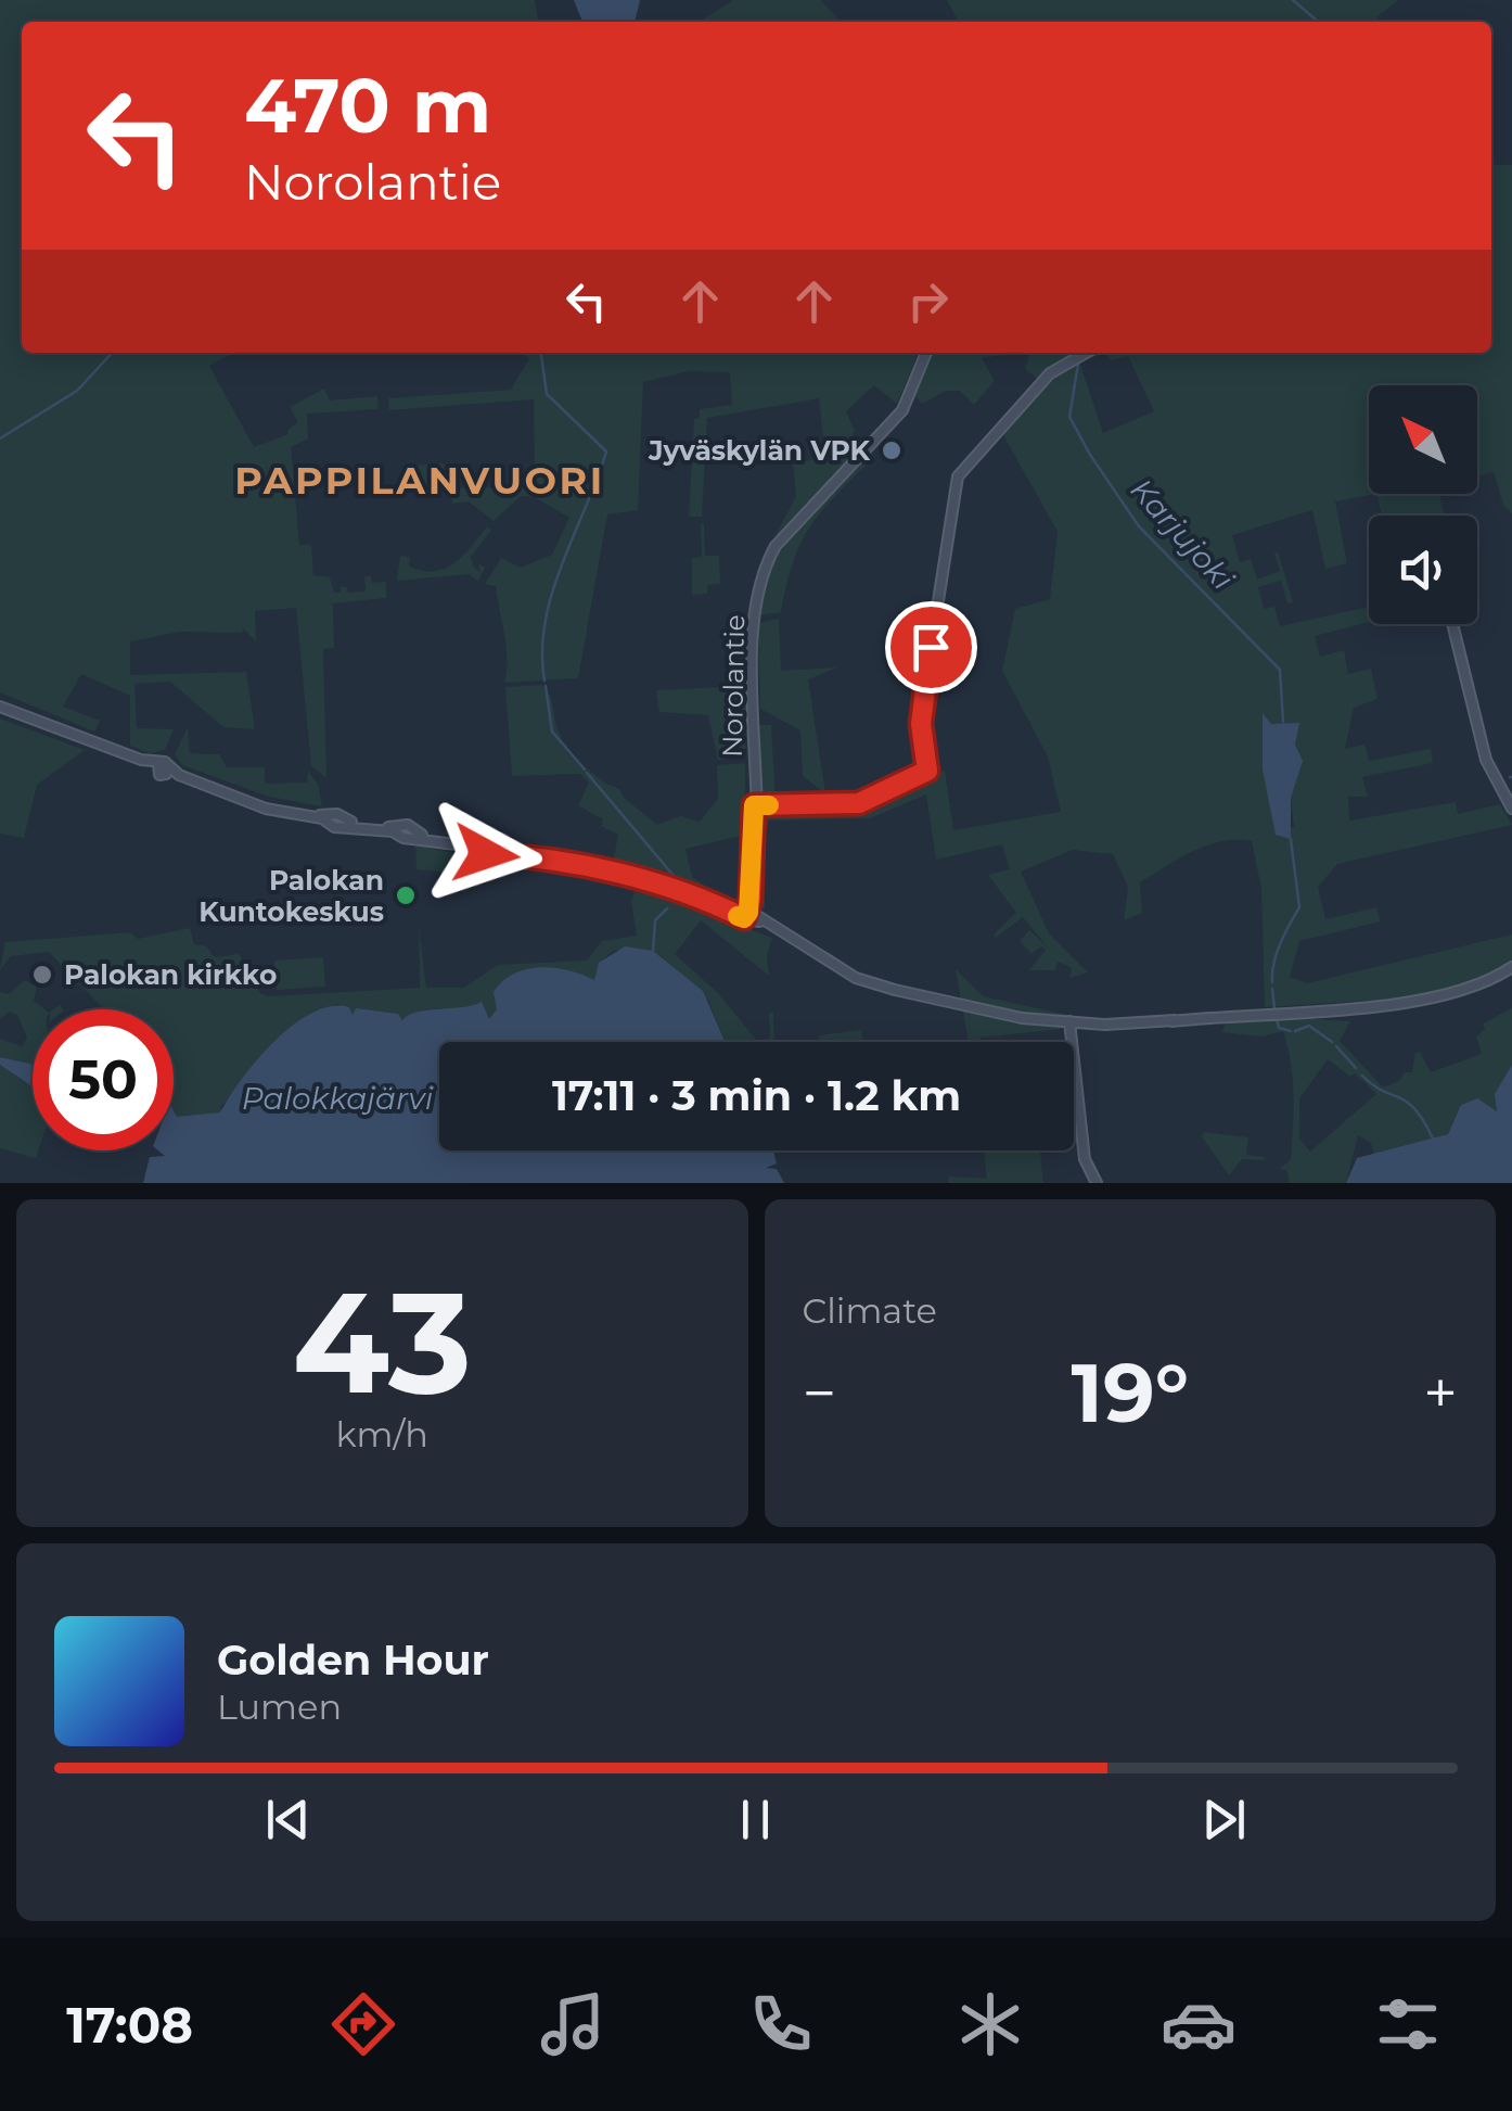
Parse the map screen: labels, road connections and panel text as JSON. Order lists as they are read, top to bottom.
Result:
{
  "streets": {
    "street": ["Norolantie"]
  },
  "districts": ["PAPPILANVUORI"],
  "water": ["Karjujoki", "Palokkajärvi"],
  "places": ["Jyväskylän VPK", "Palokan Kuntokeskus", "Palokan kirkko"],
  "north": "top left",
  "page": {
    "turn": ["470 m", "Norolantie"],
    "limit": "50",
    "trip": "17:11 · 3 min · 1.2 km",
    "tile": [
      ["43", "km/h"],
      "Climate"
    ],
    "heat": ["−", "19°", "+"],
    "song": ["Golden Hour", "Lumen"],
    "tabs": "17:08"
  }
}
